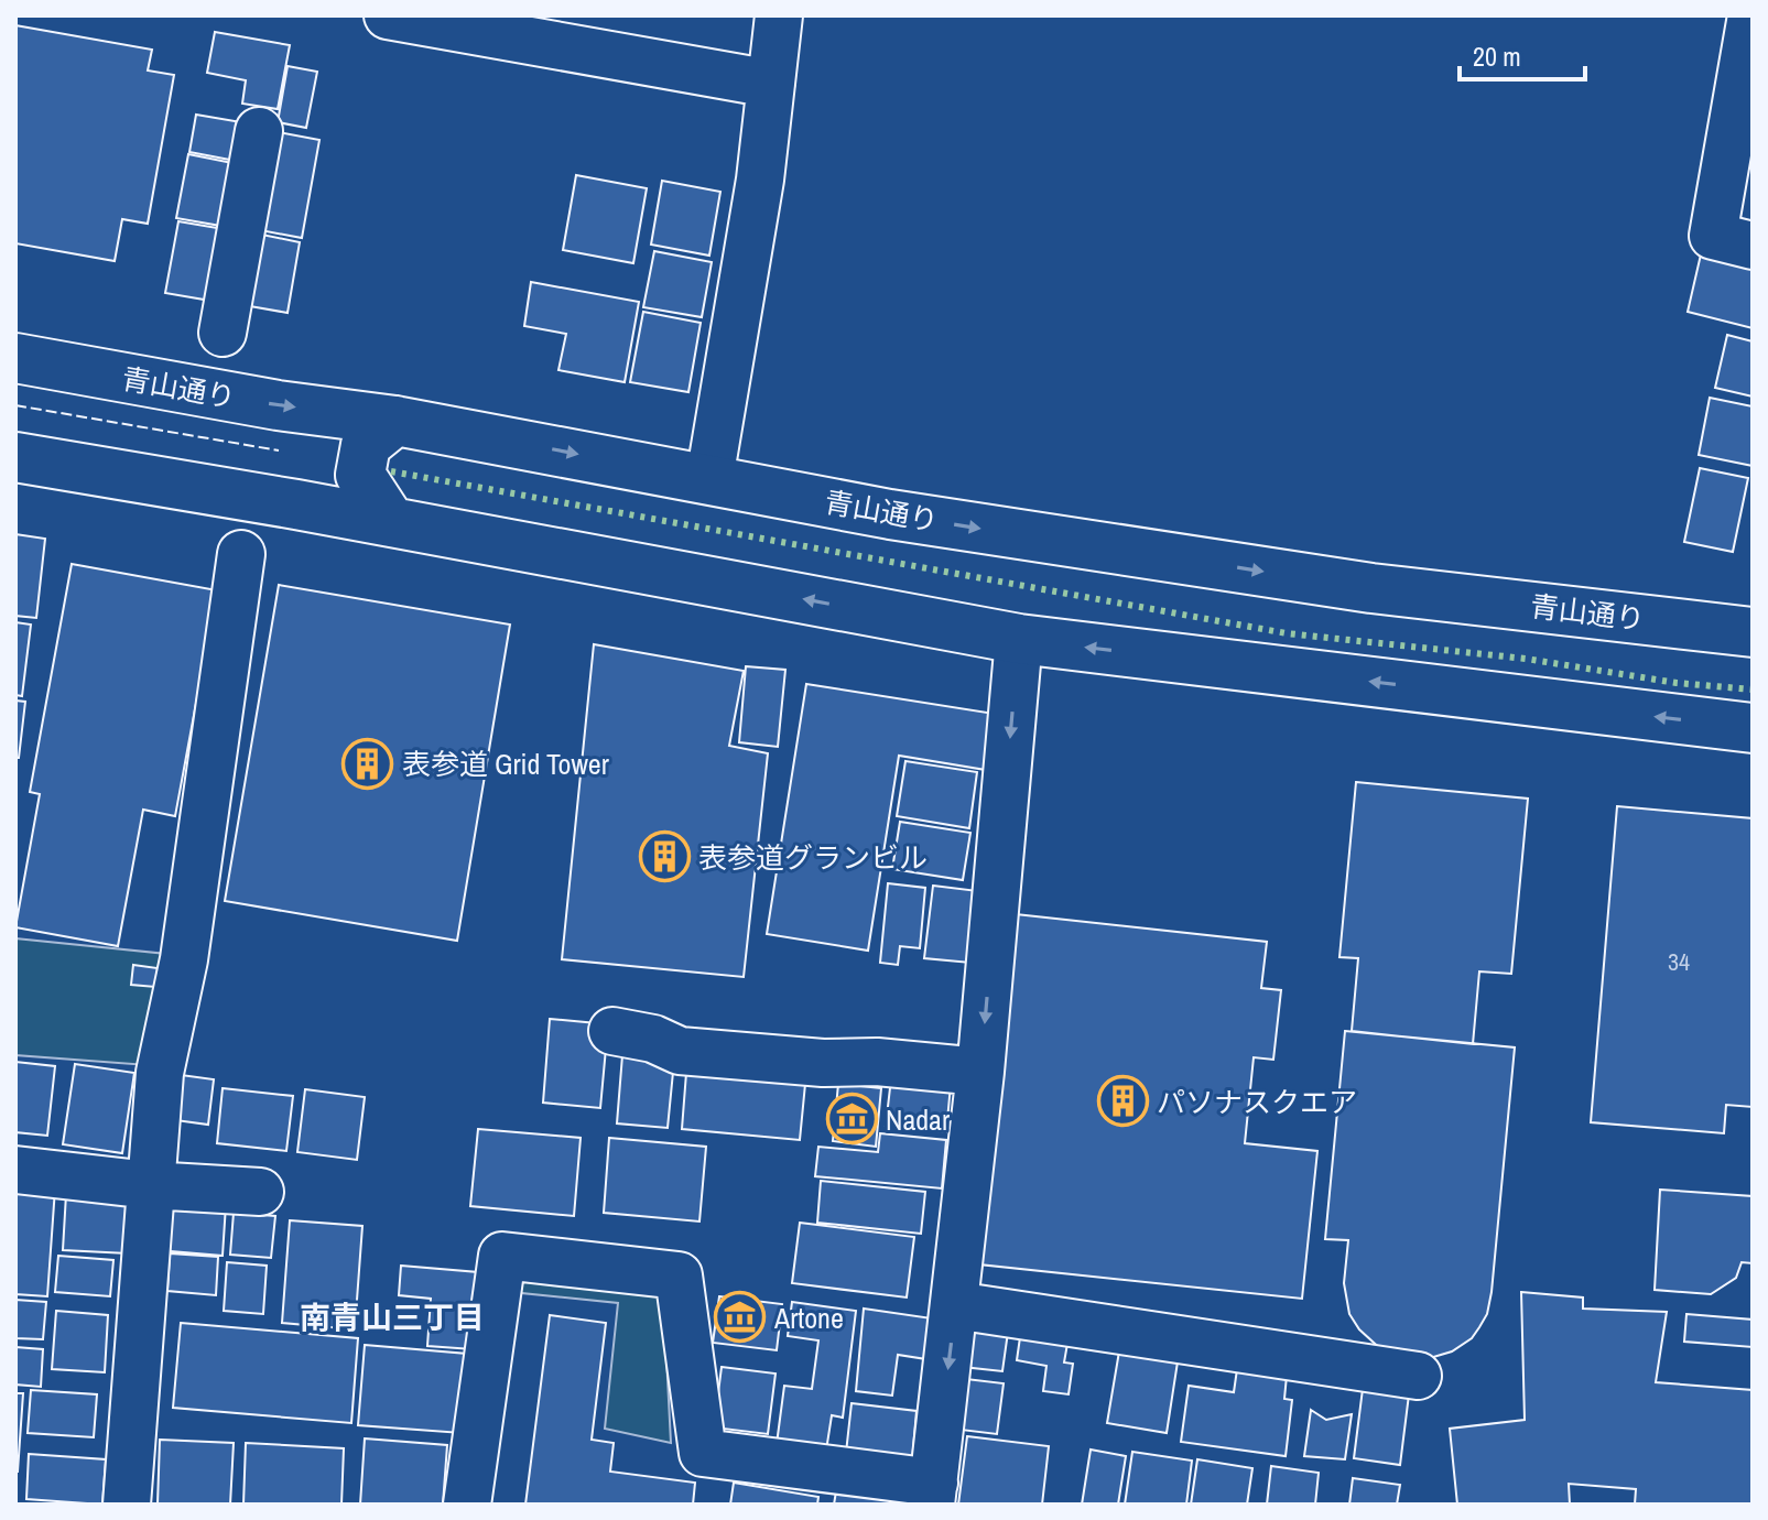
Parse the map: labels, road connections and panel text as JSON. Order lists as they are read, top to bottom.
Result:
{
  "streets": {
    "highway": ["青山通り"]
  },
  "districts": ["南青山三丁目"],
  "places": {
    "building": ["表参道 Grid Tower", "表参道グランビル", "パソナスクエア"],
    "museum": ["Nadar", "Artone"]
  },
  "house_numbers": ["34"],
  "scale_bar": "20 m"
}
